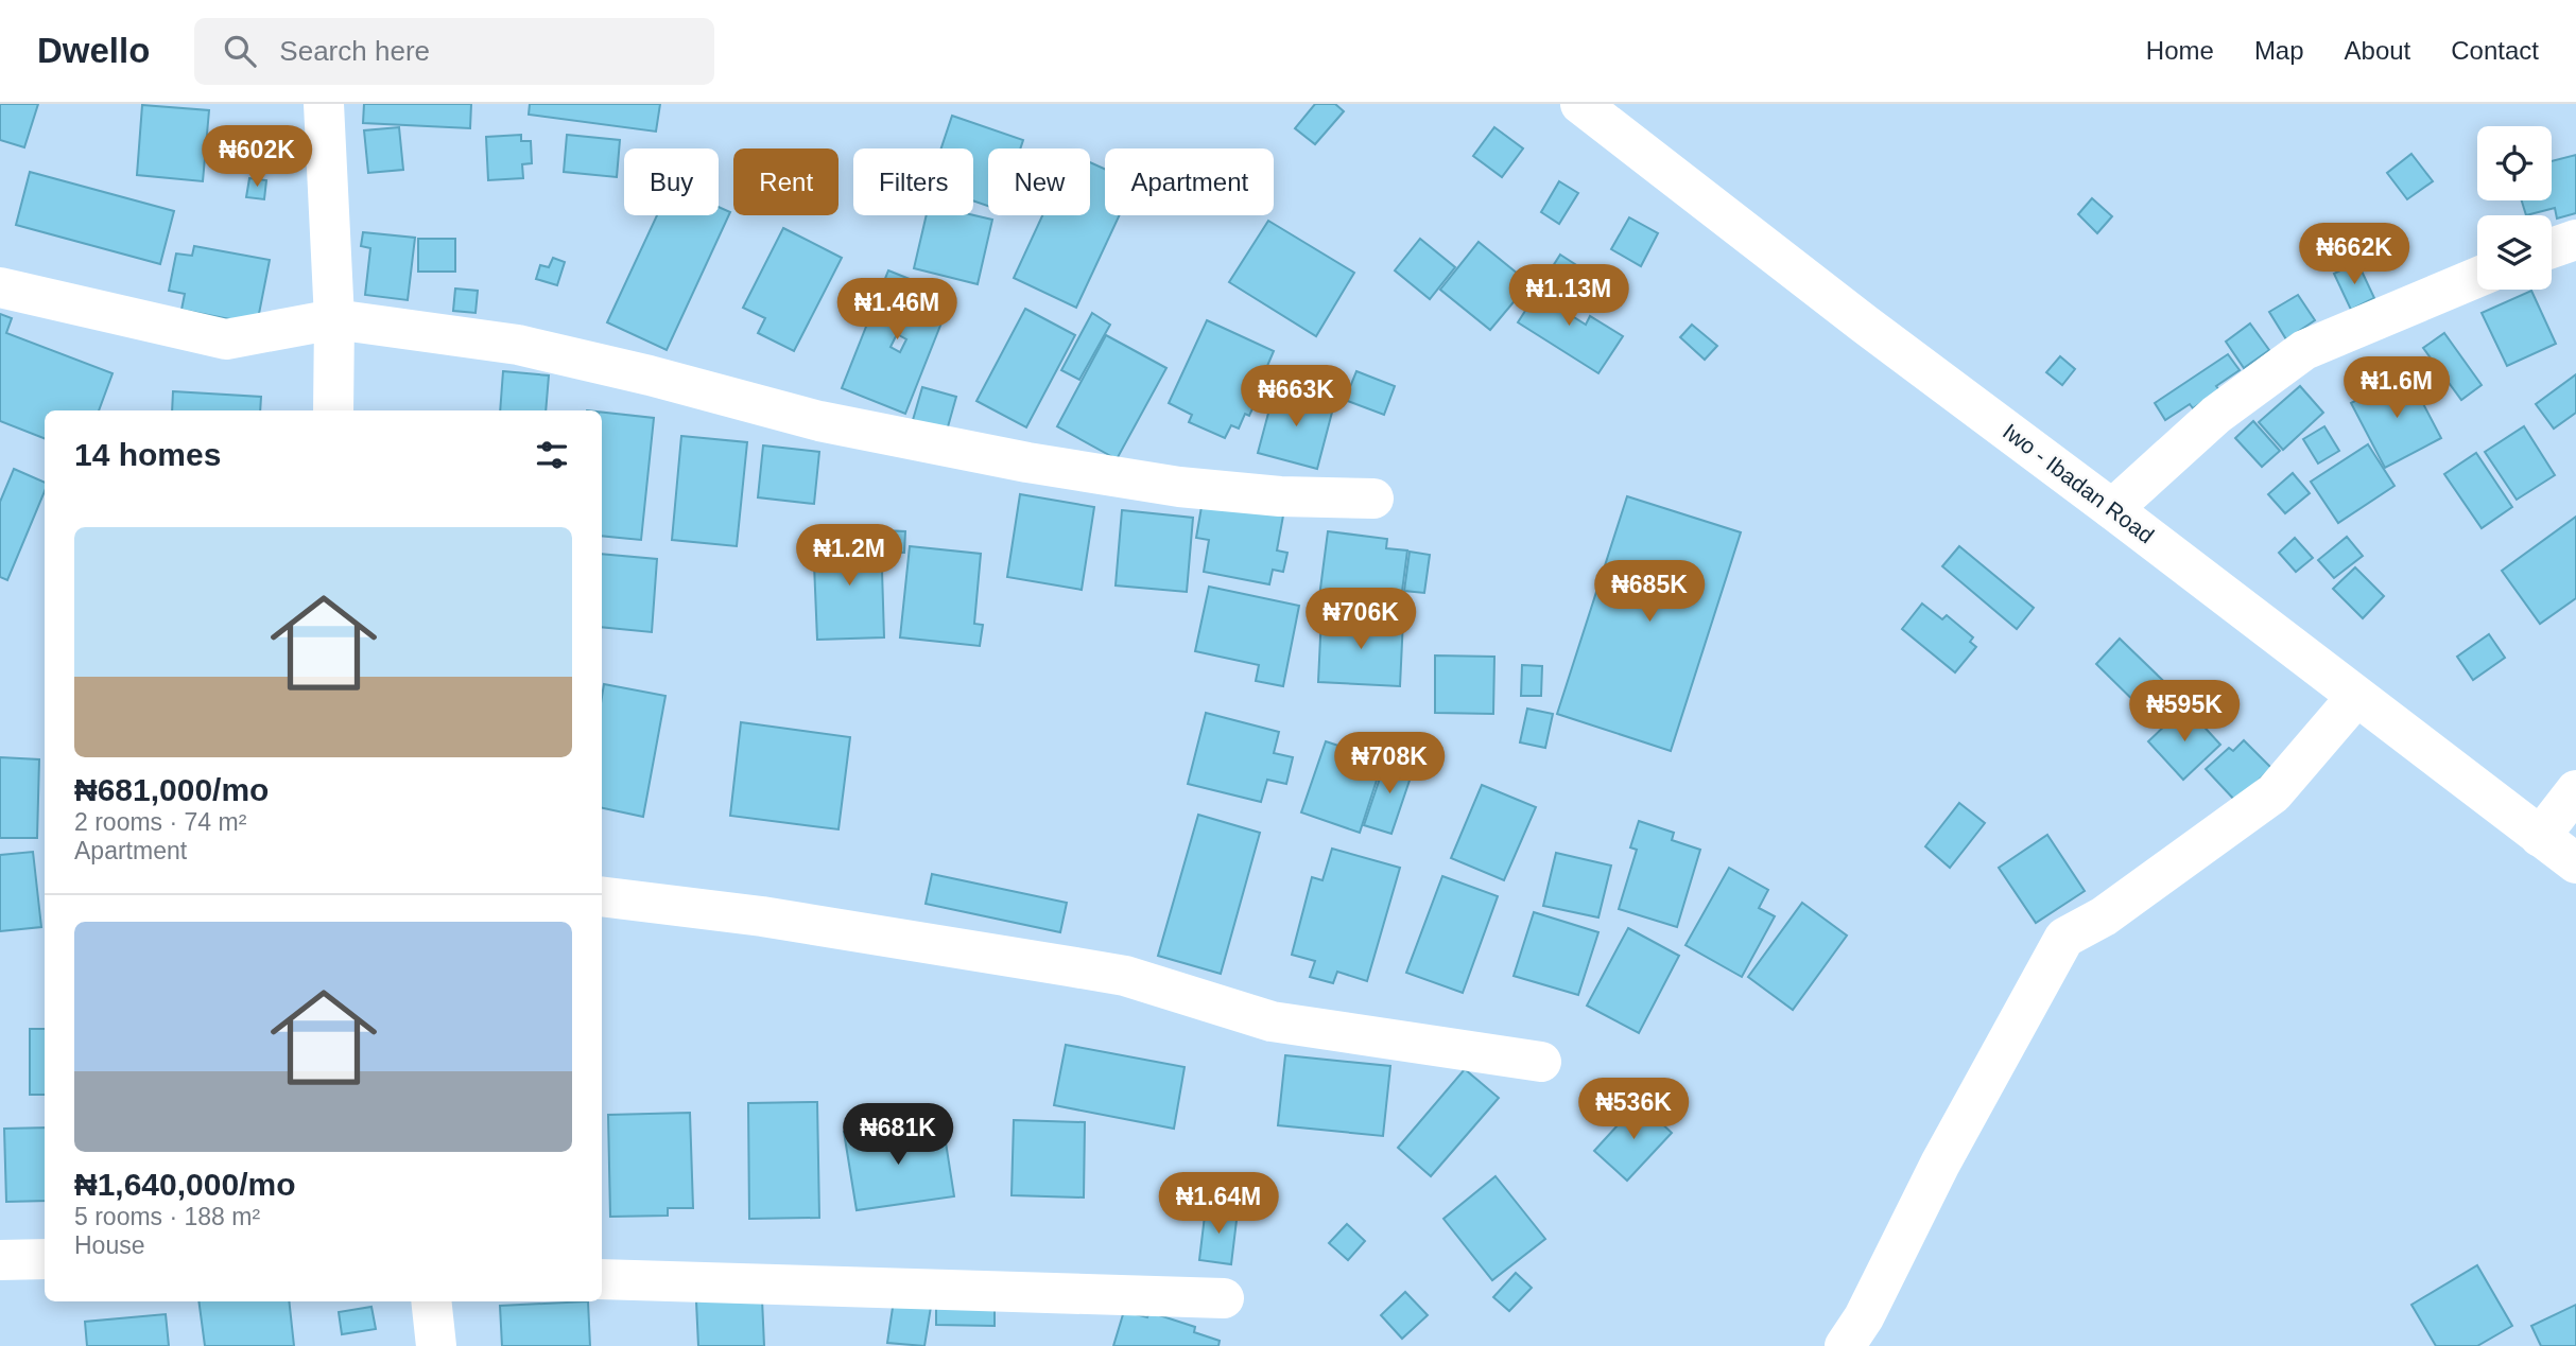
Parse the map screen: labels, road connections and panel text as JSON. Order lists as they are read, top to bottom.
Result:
{
  "streets": {
    "street": ["Iwo - Ibadan Road"]
  },
  "page": {
    "header": "Dwello",
    "search": "Search here",
    "nav": [
      "Home",
      "Map",
      "About",
      "Contact"
    ],
    "price": [
      "₦602K",
      "₦662K",
      "₦1.13M",
      "₦1.46M",
      "₦1.6M",
      "₦663K",
      "₦1.2M",
      "₦685K",
      "₦706K",
      "₦595K",
      "₦708K",
      "₦536K",
      "₦681K",
      "₦1.64M"
    ],
    "chip": [
      "Buy",
      "Rent",
      "Filters",
      "New",
      "Apartment"
    ],
    "heading": "14 homes",
    "list": [
      {
        "name": "₦681,000/mo",
        "note": "2 rooms · 74 m² · Apartment"
      },
      {
        "name": "₦1,640,000/mo",
        "note": "5 rooms · 188 m² · House"
      }
    ]
  }
}
